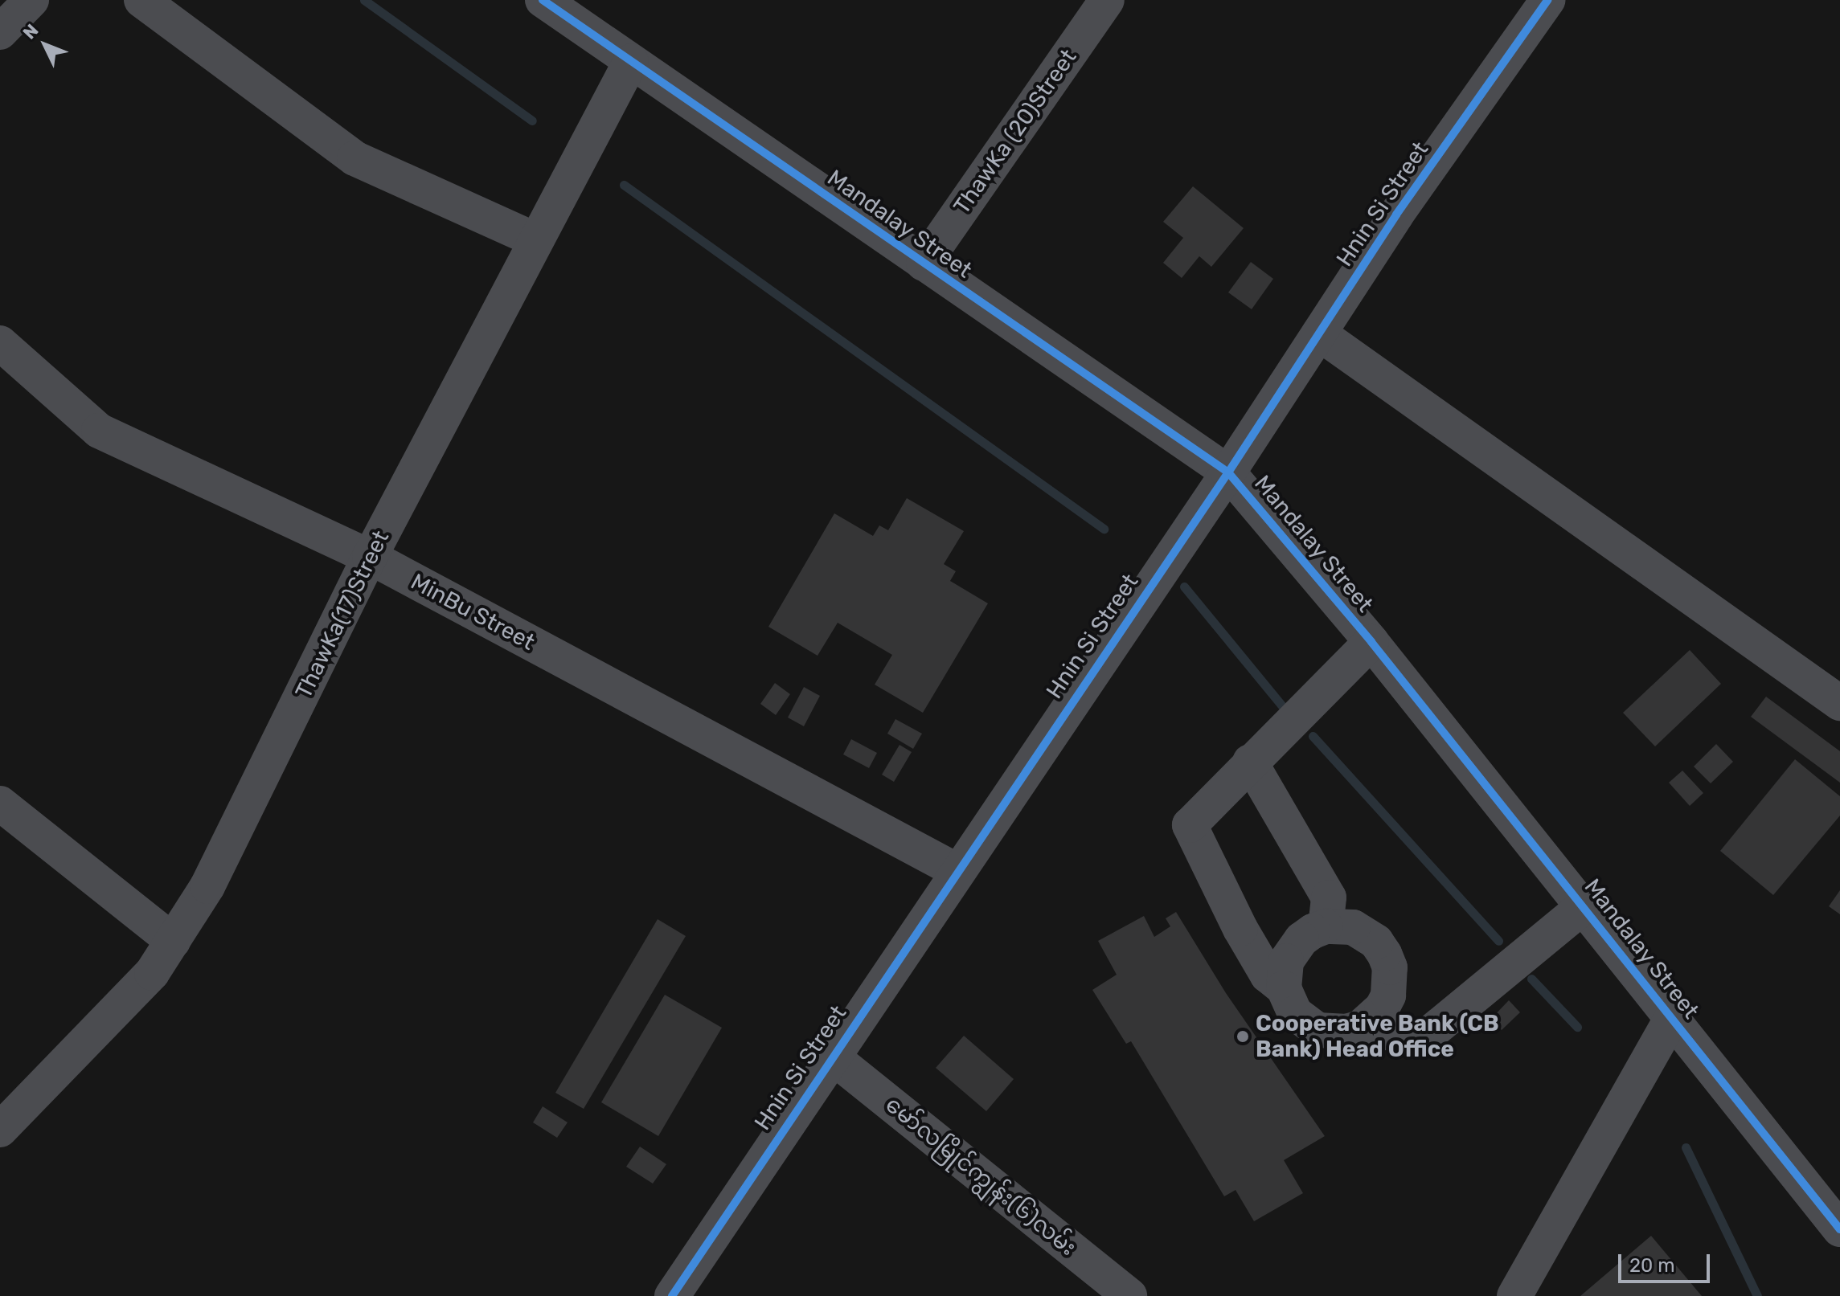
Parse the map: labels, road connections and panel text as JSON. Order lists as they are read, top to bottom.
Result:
{
  "streets": {
    "street": [
      "ThawKa (20)Street",
      "Hnin Si Street",
      "Mandalay Street",
      "MinBu Street",
      "ThawKa(17)Street",
      "မော်လမြိုင်ကျွန်း(၆)လမ်း"
    ]
  },
  "crossings": [
    ["ThawKa (20)Street", "Mandalay Street"],
    ["Hnin Si Street", "Mandalay Street"],
    ["Hnin Si Street", "MinBu Street"],
    ["Hnin Si Street", "မော်လမြိုင်ကျွန်း(၆)လမ်း"],
    ["Mandalay Street", "ThawKa(17)Street"],
    ["MinBu Street", "ThawKa(17)Street"]
  ],
  "places": ["Cooperative Bank (CB Bank) Head Office"],
  "scale_bar": "20 m",
  "north": "top left"
}
